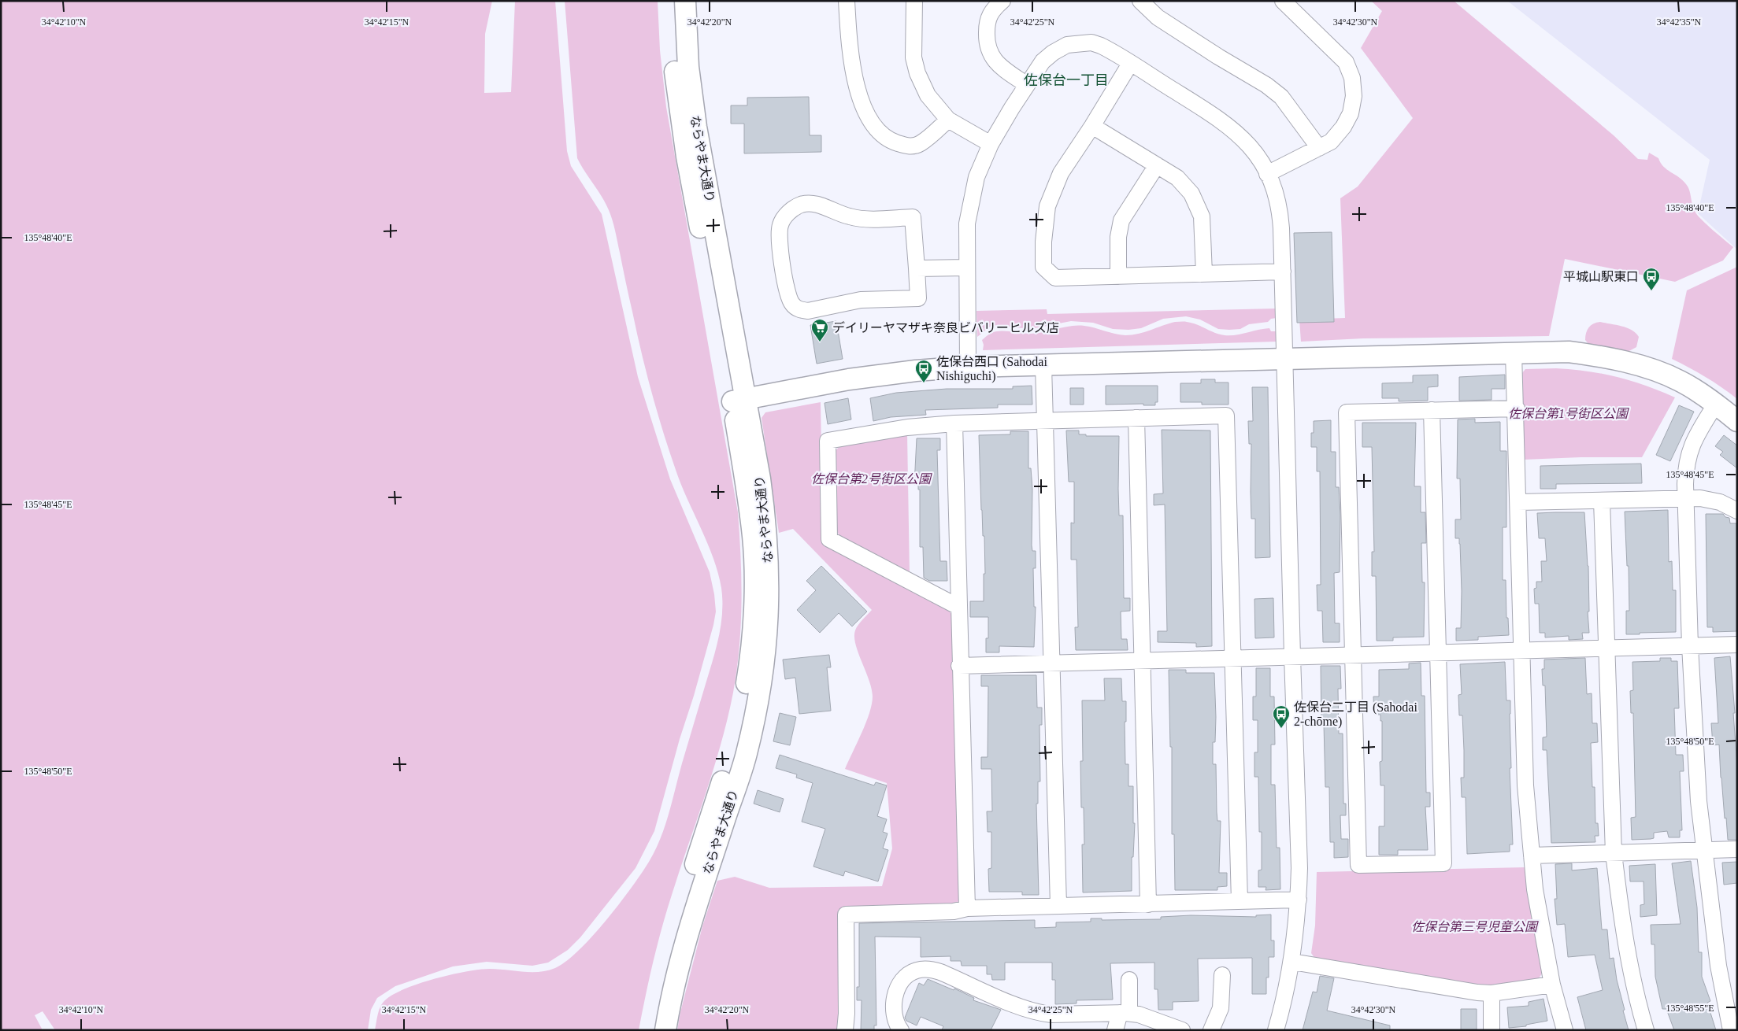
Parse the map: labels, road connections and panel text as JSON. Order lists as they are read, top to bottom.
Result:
{
  "streets": {
    "street": ["ならやま大通り"]
  },
  "districts": ["佐保台一丁目"],
  "parks": ["佐保台第1号街区公園", "佐保台第2号街区公園", "佐保台第三号児童公園"],
  "places": {
    "bus stop": ["平城山駅東口", "佐保台西口 (Sahodai Nishiguchi)", "佐保台二丁目 (Sahodai 2-chōme)"],
    "supermarket": ["デイリーヤマザキ奈良ビバリーヒルズ店"]
  },
  "coordinates": [
    "34°42'10\"N",
    "34°42'15\"N",
    "34°42'20\"N",
    "34°42'25\"N",
    "34°42'30\"N",
    "34°42'35\"N",
    "135°48'40\"E",
    "135°48'45\"E",
    "135°48'50\"E",
    "135°48'55\"E"
  ]
}
